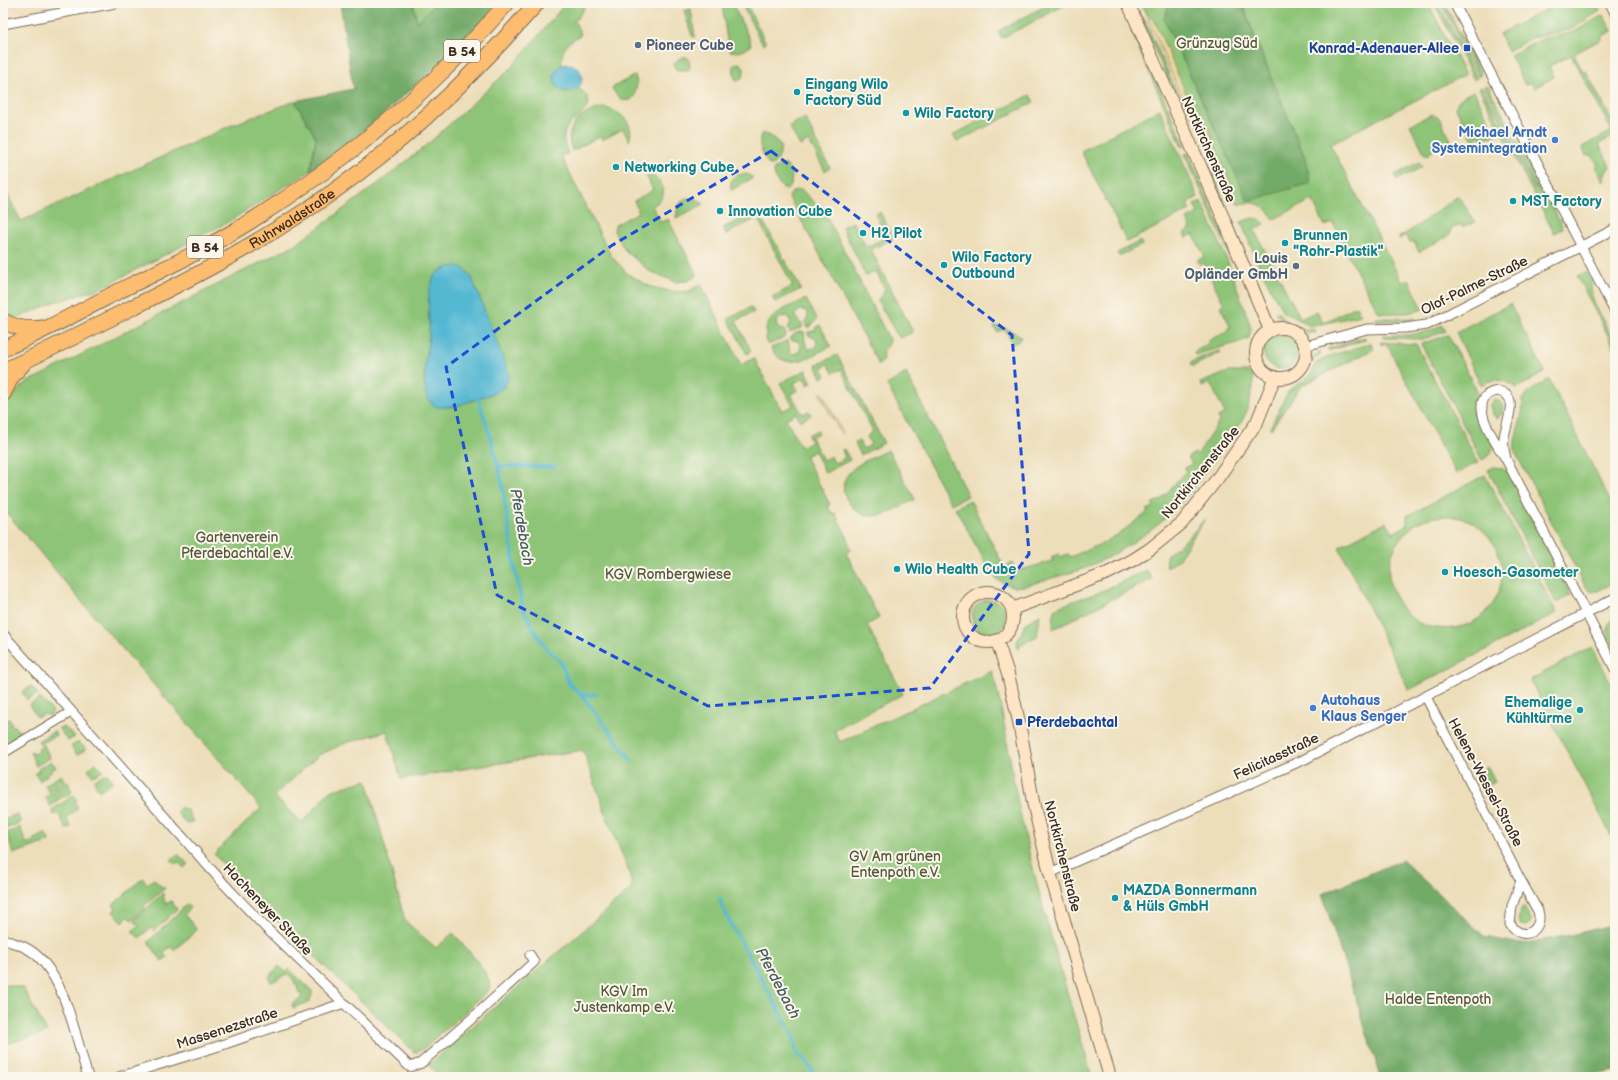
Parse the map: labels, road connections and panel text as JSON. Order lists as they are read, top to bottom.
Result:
{
  "streets": {
    "highway": ["B 54", "Ruhrwaldstraße"],
    "main road": ["Nortkirchenstraße"],
    "street": [
      "Olof-Palme-Straße",
      "Felicitasstraße",
      "Helene-Wessel-Straße",
      "Hacheneyer Straße",
      "Massenezstraße"
    ]
  },
  "crossings": [
    ["Nortkirchenstraße", "Olof-Palme-Straße"],
    ["Nortkirchenstraße", "Felicitasstraße"],
    ["Felicitasstraße", "Helene-Wessel-Straße"],
    ["Hacheneyer Straße", "Massenezstraße"]
  ],
  "water": ["Pferdebach"],
  "parks": [
    "Grünzug Süd",
    "Gartenverein Pferdebachtal e.V.",
    "KGV Rombergwiese",
    "GV Am grünen Entenpoth e.V.",
    "KGV Im Justenkamp e.V.",
    "Halde Entenpoth"
  ],
  "places": {
    "other": [
      "Pioneer Cube",
      "Eingang Wilo Factory Süd",
      "Wilo Factory",
      "Michael Arndt Systemintegration",
      "Networking Cube",
      "MST Factory",
      "Innovation Cube",
      "H2 Pilot",
      "Brunnen \"Rohr-Plastik\"",
      "Wilo Factory Outbound",
      "Louis Opländer GmbH",
      "Wilo Health Cube",
      "Hoesch-Gasometer",
      "Autohaus Klaus Senger",
      "Ehemalige Kühltürme",
      "MAZDA Bonnermann & Hüls GmbH"
    ],
    "transit": ["Konrad-Adenauer-Allee", "Pferdebachtal"]
  }
}
